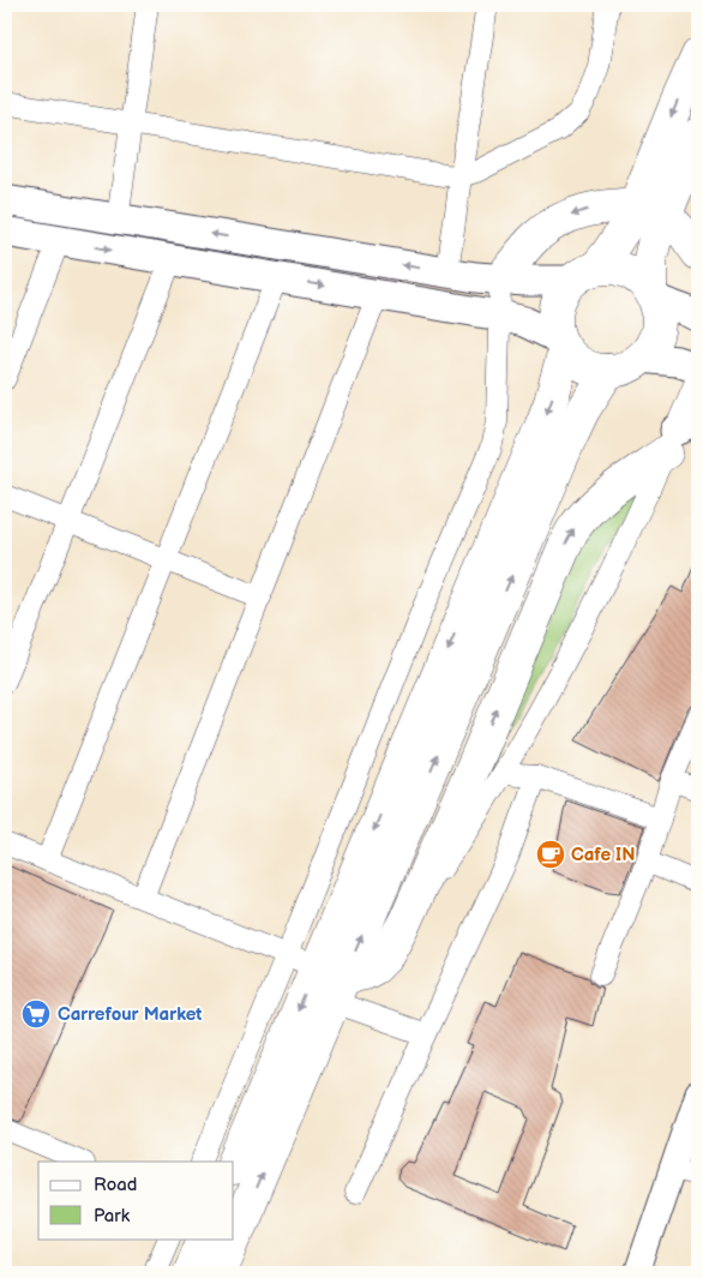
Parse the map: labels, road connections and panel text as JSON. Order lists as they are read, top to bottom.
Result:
{
  "places": {
    "cafe": ["Cafe IN"],
    "supermarket": ["Carrefour Market"]
  },
  "legend": ["Road", "Park"]
}
